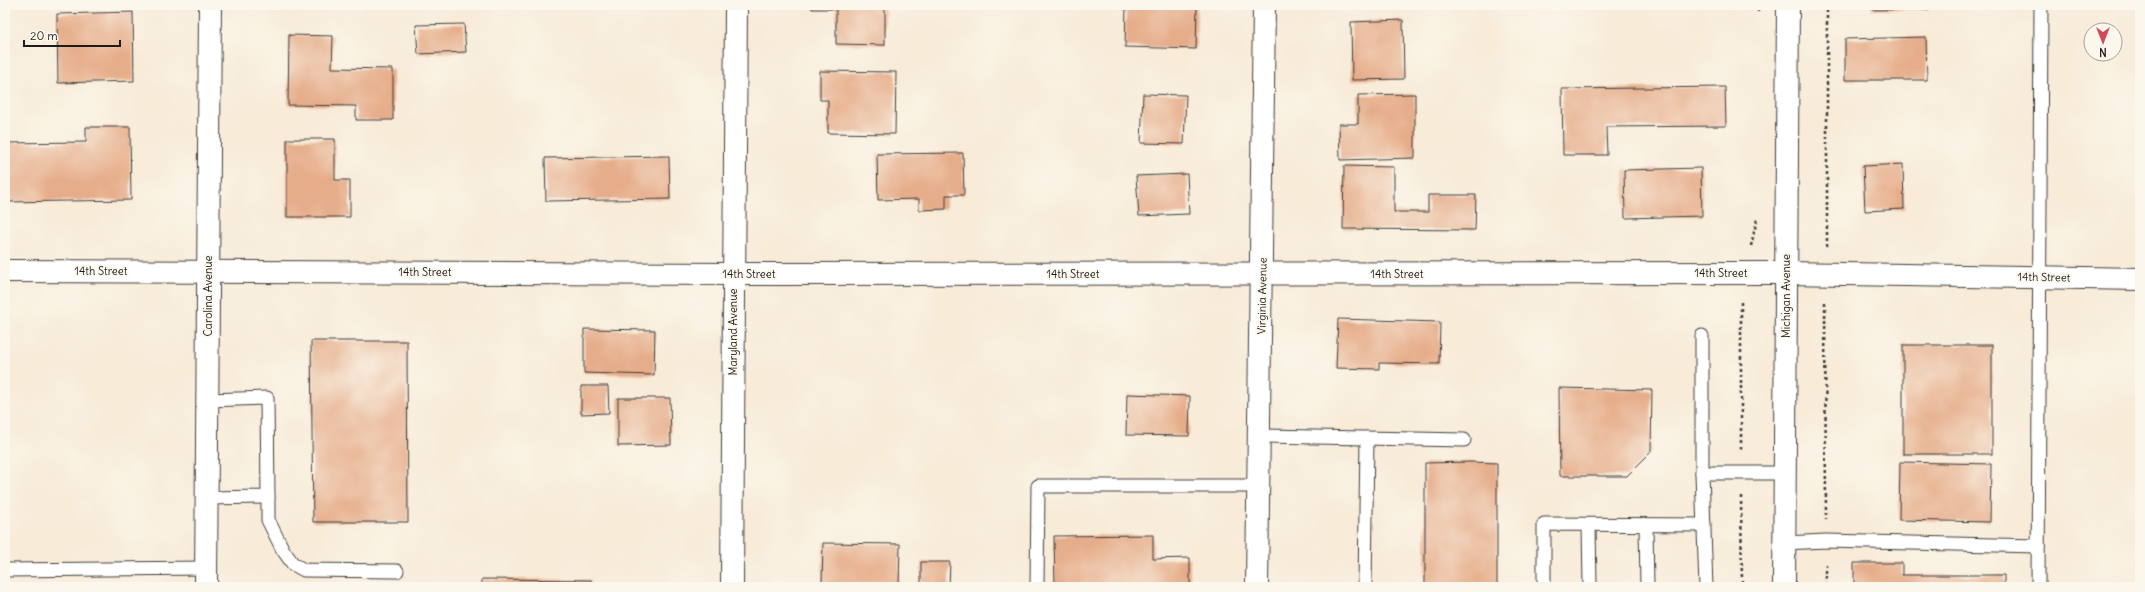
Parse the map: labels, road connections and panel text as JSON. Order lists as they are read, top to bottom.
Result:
{
  "streets": {
    "street": [
      "14th Street",
      "Carolina Avenue",
      "Virginia Avenue",
      "Michigan Avenue",
      "Maryland Avenue"
    ]
  },
  "crossings": [
    ["14th Street", "Carolina Avenue"],
    ["14th Street", "Virginia Avenue"],
    ["14th Street", "Michigan Avenue"],
    ["14th Street", "Maryland Avenue"]
  ],
  "scale_bar": "20 m",
  "north": "bottom"
}
